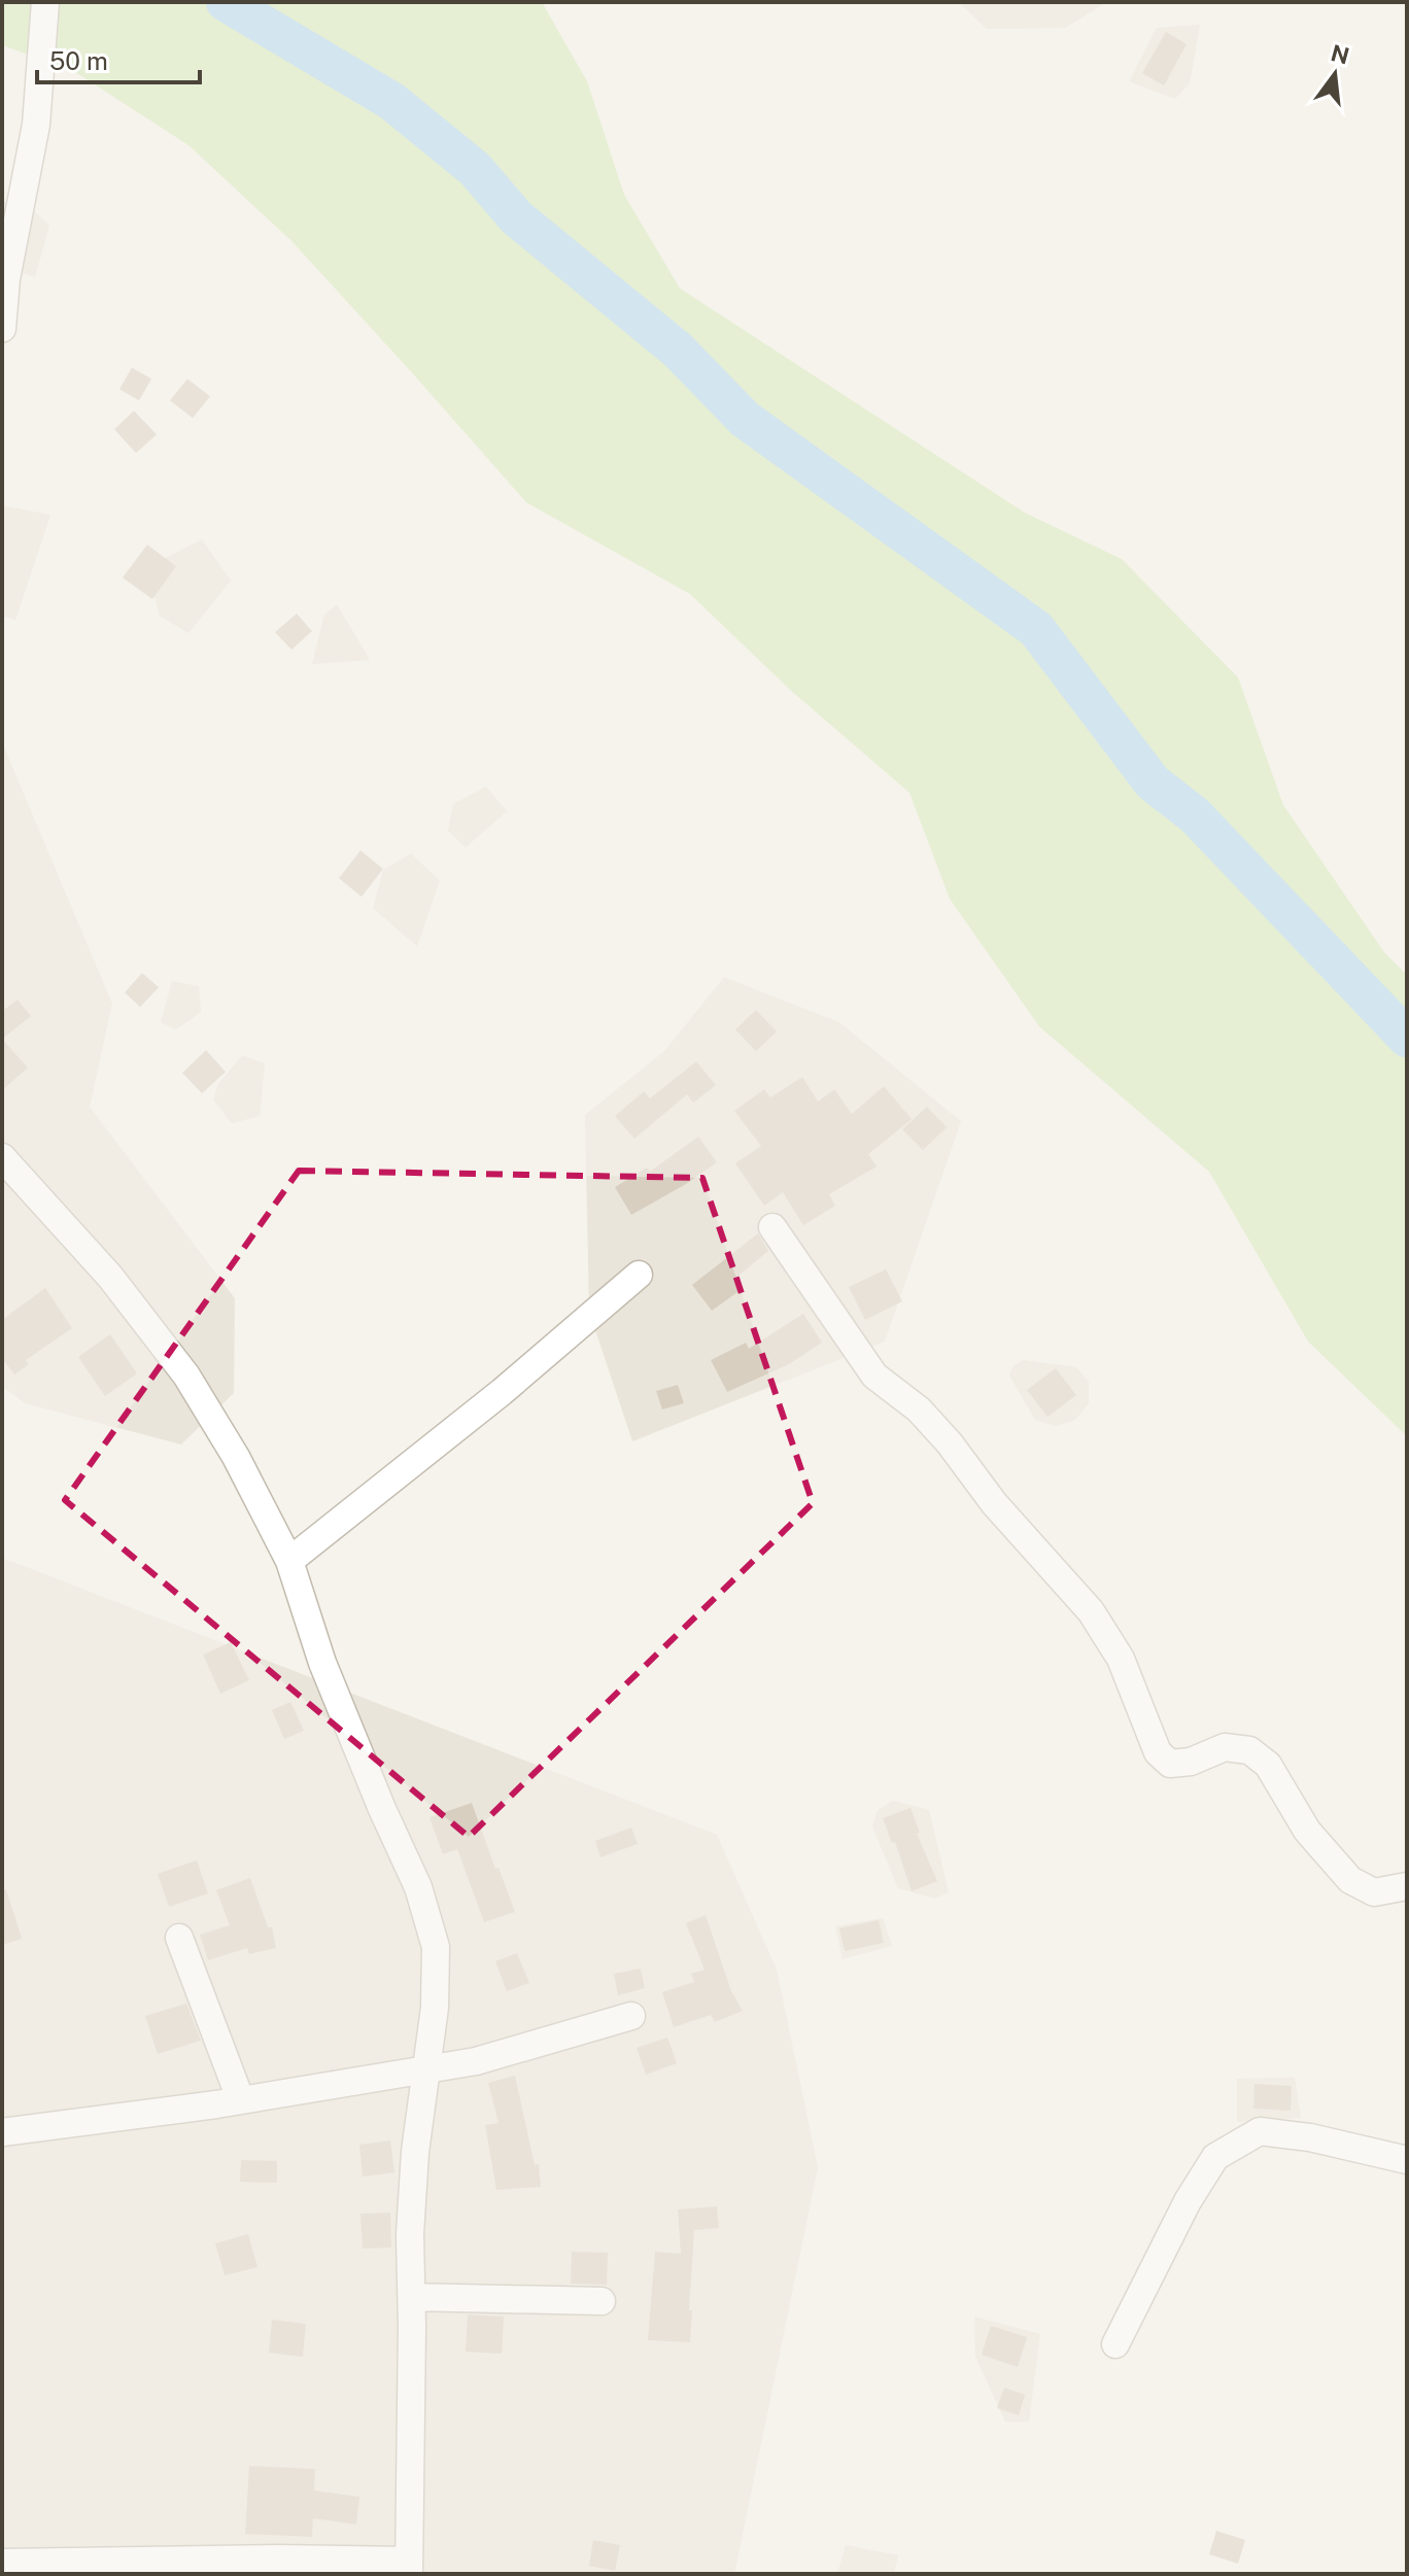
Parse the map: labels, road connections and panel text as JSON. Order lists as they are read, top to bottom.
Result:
{
  "scale_bar": "50 m",
  "north": "top"
}
